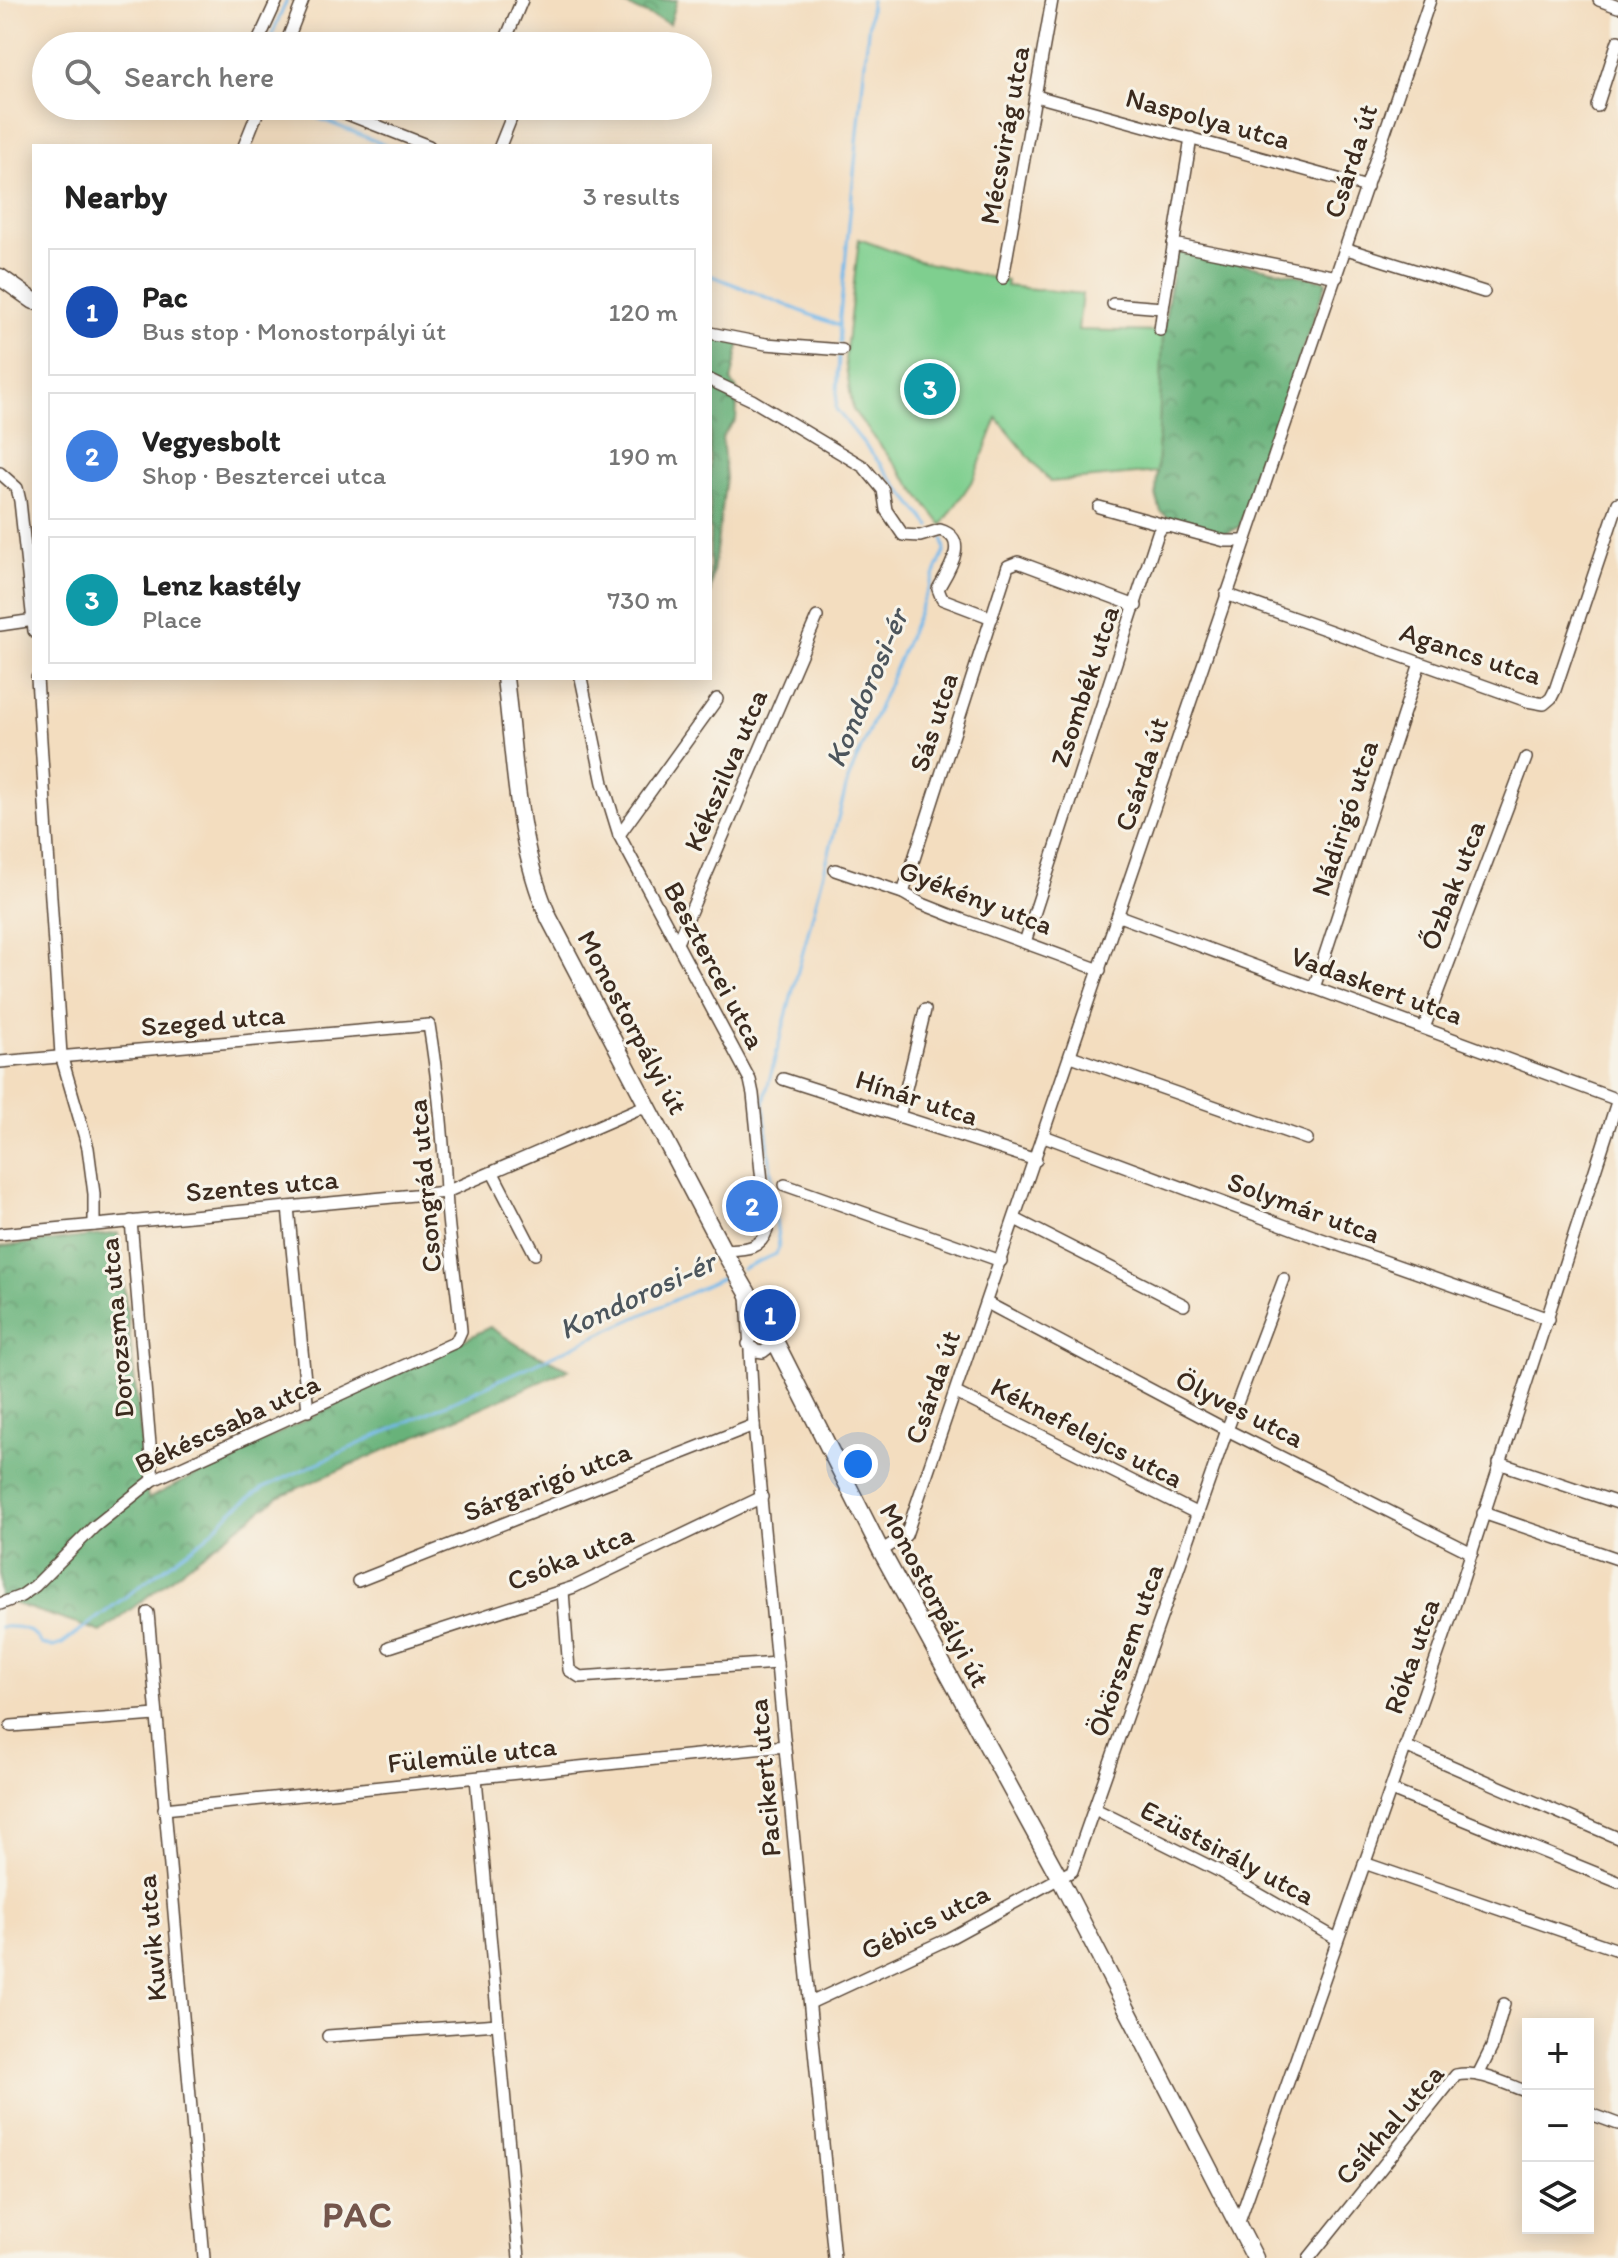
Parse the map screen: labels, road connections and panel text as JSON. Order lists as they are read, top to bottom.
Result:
{
  "streets": {
    "street": [
      "Naspolya utca",
      "Mécsvirág utca",
      "Csárda út",
      "Agancs utca",
      "Zsombék utca",
      "Sás utca",
      "Kékszilva utca",
      "Nádirigó utca",
      "Őzbak utca",
      "Gyékény utca",
      "Besztercei utca",
      "Vadaskert utca",
      "Szeged utca",
      "Monostorpályi út",
      "Hínár utca",
      "Szentes utca",
      "Csongrád utca",
      "Solymár utca",
      "Dorozsma utca",
      "Ölyves utca",
      "Békéscsaba utca",
      "Kéknefelejcs utca",
      "Sárgarigó utca",
      "Csóka utca",
      "Ökörszem utca",
      "Róka utca",
      "Fülemüle utca",
      "Pacikert utca",
      "Ezüstsirály utca",
      "Gébics utca",
      "Kuvik utca",
      "Csíkhal utca"
    ]
  },
  "crossings": [
    ["Naspolya utca", "Mécsvirág utca"],
    ["Naspolya utca", "Csárda út"],
    ["Csárda út", "Agancs utca"],
    ["Csárda út", "Gyékény utca"],
    ["Csárda út", "Vadaskert utca"],
    ["Csárda út", "Monostorpályi út"],
    ["Csárda út", "Hínár utca"],
    ["Csárda út", "Solymár utca"],
    ["Csárda út", "Ölyves utca"],
    ["Csárda út", "Kéknefelejcs utca"],
    ["Agancs utca", "Nádirigó utca"],
    ["Zsombék utca", "Sás utca"],
    ["Zsombék utca", "Gyékény utca"],
    ["Sás utca", "Gyékény utca"],
    ["Kékszilva utca", "Besztercei utca"],
    ["Nádirigó utca", "Vadaskert utca"],
    ["Őzbak utca", "Vadaskert utca"],
    ["Besztercei utca", "Monostorpályi út"],
    ["Vadaskert utca", "Róka utca"],
    ["Szeged utca", "Csongrád utca"],
    ["Monostorpályi út", "Szentes utca"],
    ["Monostorpályi út", "Ökörszem utca"],
    ["Monostorpályi út", "Róka utca"],
    ["Monostorpályi út", "Pacikert utca"],
    ["Monostorpályi út", "Gébics utca"],
    ["Szentes utca", "Csongrád utca"],
    ["Szentes utca", "Dorozsma utca"],
    ["Csongrád utca", "Békéscsaba utca"],
    ["Solymár utca", "Róka utca"],
    ["Dorozsma utca", "Békéscsaba utca"],
    ["Ölyves utca", "Ökörszem utca"],
    ["Ölyves utca", "Róka utca"],
    ["Kéknefelejcs utca", "Ökörszem utca"],
    ["Sárgarigó utca", "Pacikert utca"],
    ["Csóka utca", "Pacikert utca"],
    ["Ökörszem utca", "Ezüstsirály utca"],
    ["Ökörszem utca", "Gébics utca"],
    ["Róka utca", "Ezüstsirály utca"],
    ["Fülemüle utca", "Pacikert utca"],
    ["Fülemüle utca", "Kuvik utca"],
    ["Pacikert utca", "Gébics utca"]
  ],
  "districts": ["PAC"],
  "water": ["Kondorosi-ér"],
  "page": {
    "search": "Search here",
    "heading": ["Nearby", "3 results"],
    "list": [
      {
        "mark": "1",
        "name": "Pac",
        "note": "Bus stop · Monostorpályi út",
        "value": "120 m"
      },
      {
        "mark": "2",
        "name": "Vegyesbolt",
        "note": "Shop · Besztercei utca",
        "value": "190 m"
      },
      {
        "mark": "3",
        "name": "Lenz kastély",
        "note": "Place",
        "value": "730 m"
      }
    ],
    "pins": ["3", "2", "1"],
    "map_buttons": ["+", "−"]
  }
}
